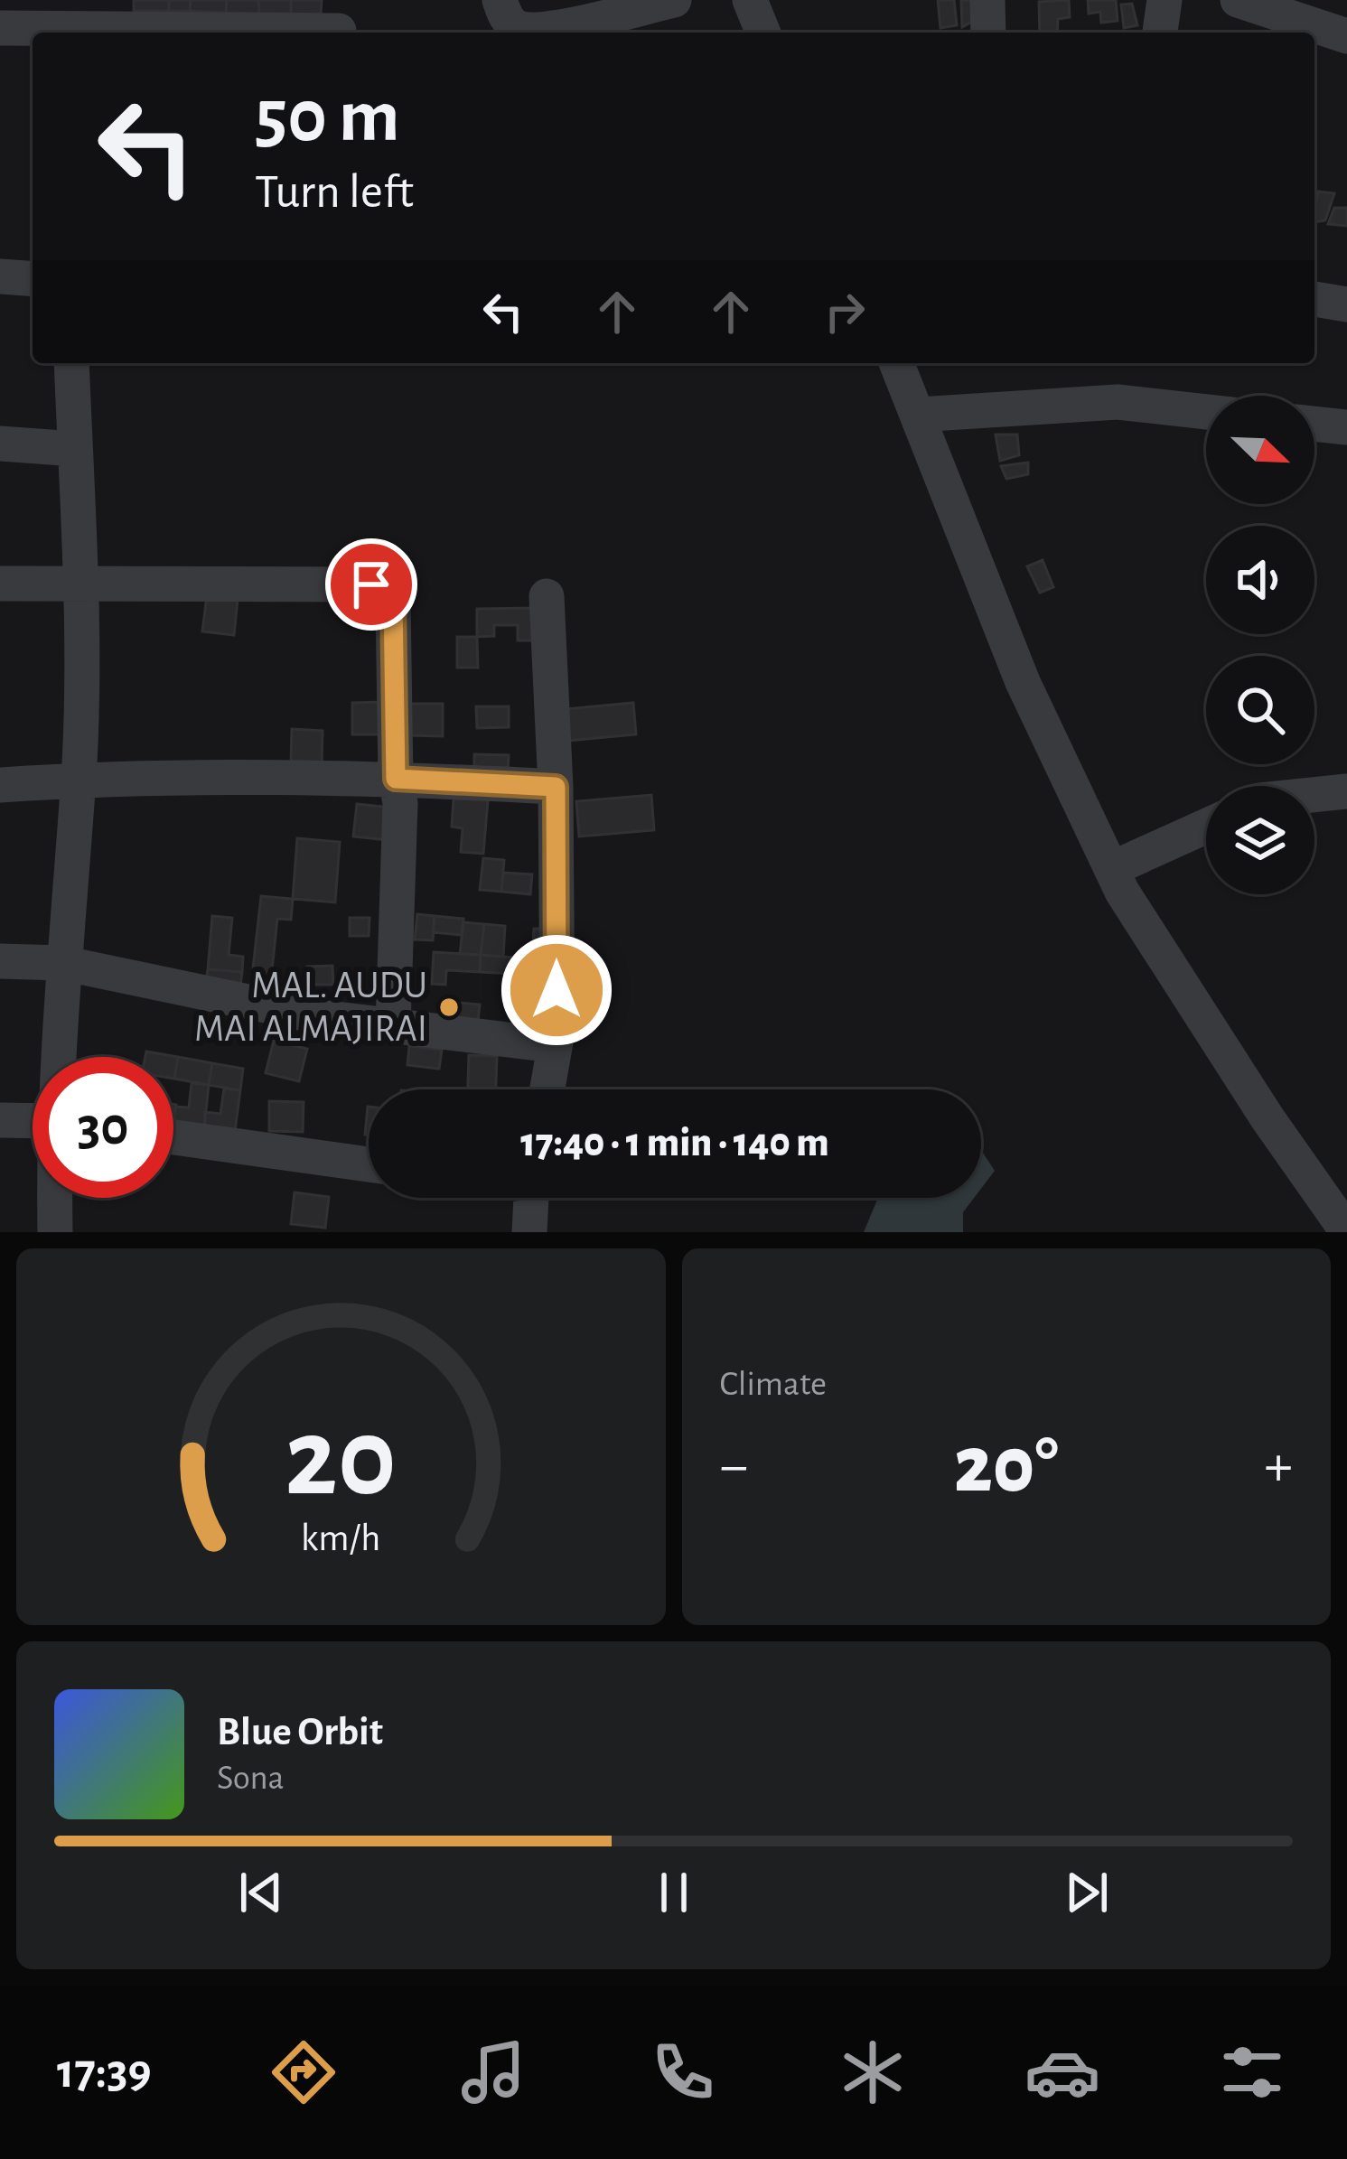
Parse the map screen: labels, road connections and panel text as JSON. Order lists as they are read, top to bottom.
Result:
{
  "places": ["MAL. AUDU MAI ALMAJIRAI"],
  "north": "bottom right",
  "page": {
    "turn": ["50 m", "Turn left"],
    "limit": "30",
    "trip": "17:40 · 1 min · 140 m",
    "tile": "Climate",
    "heat": ["−", "20°", "+"],
    "song": ["Blue Orbit", "Sona"],
    "tabs": "17:39",
    "gauge": ["20", "km/h"]
  }
}
